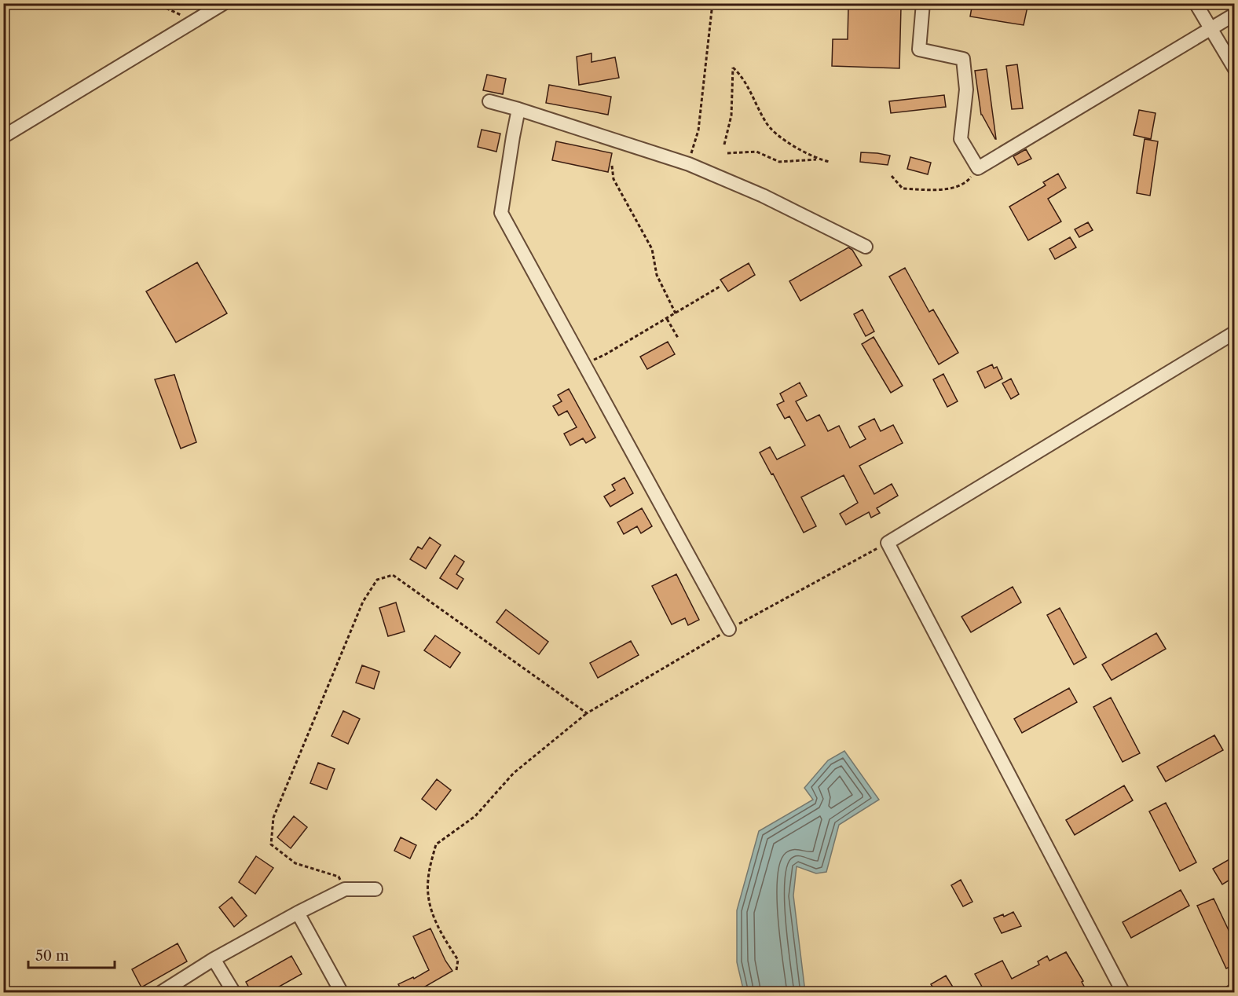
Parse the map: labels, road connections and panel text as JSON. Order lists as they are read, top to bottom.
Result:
{
  "scale_bar": "50 m"
}
